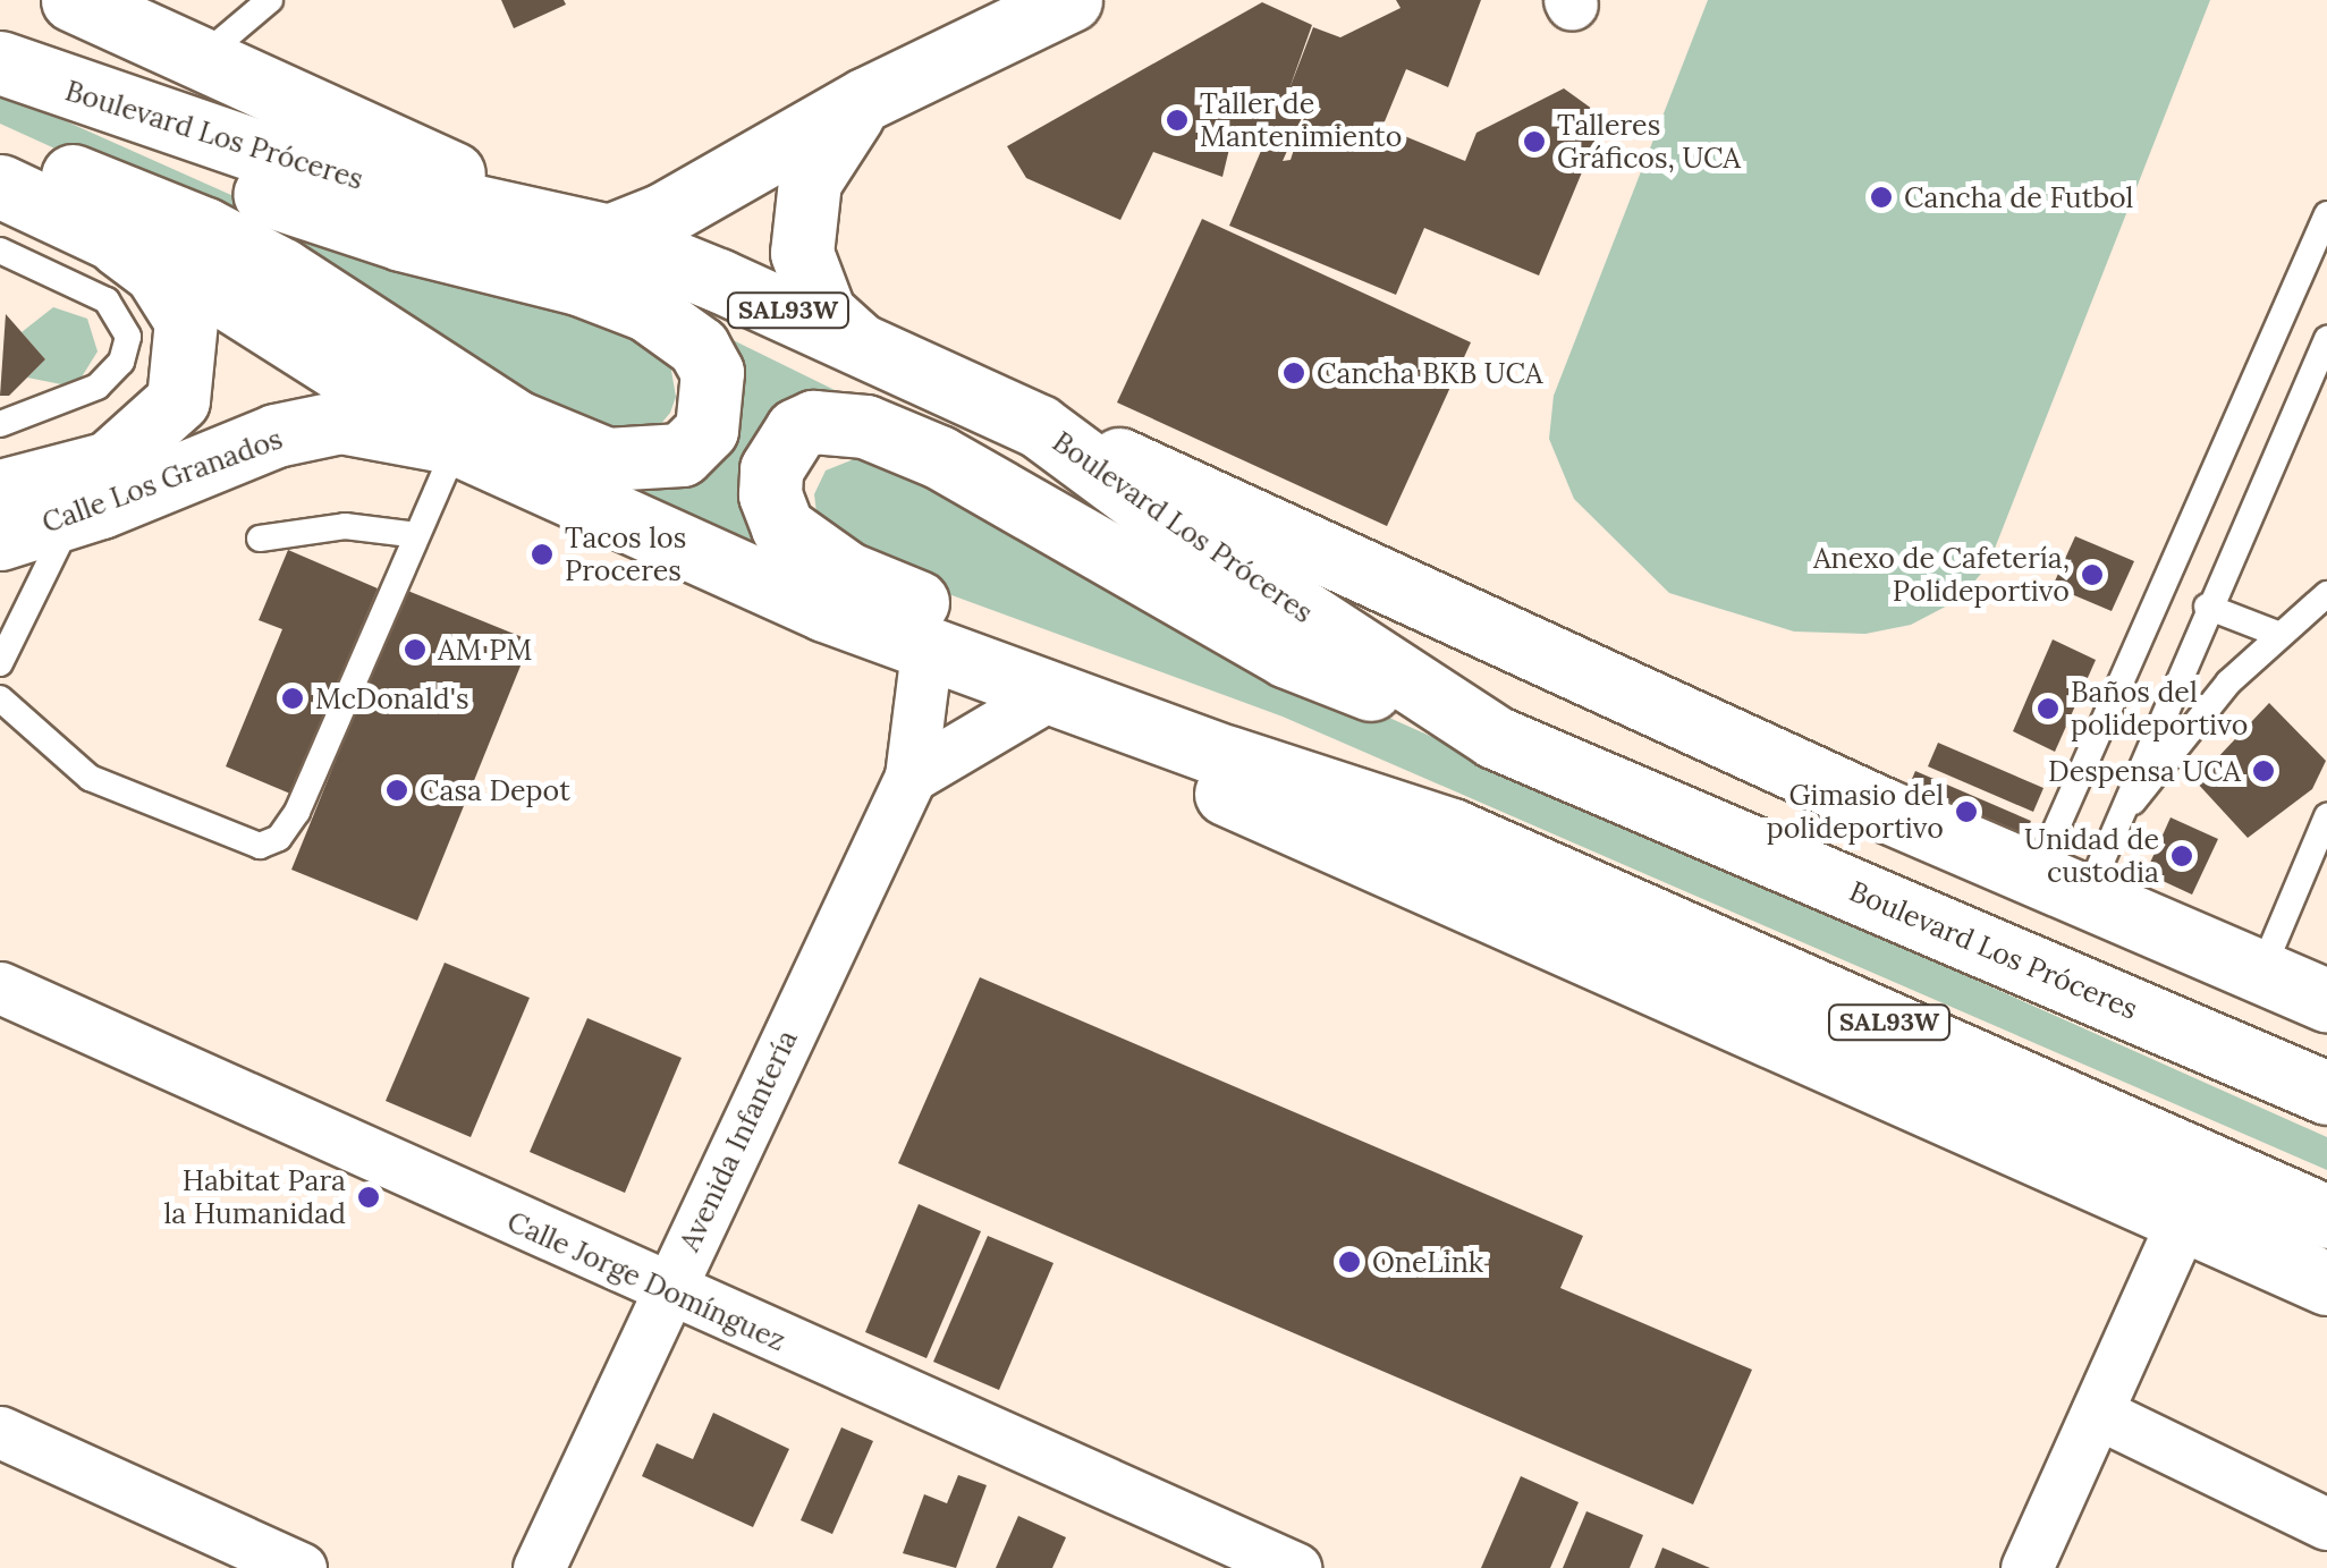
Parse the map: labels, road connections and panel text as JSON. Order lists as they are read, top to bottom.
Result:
{
  "streets": {
    "main road": ["Boulevard Los Próceres", "SAL93W", "Calle Los Granados"],
    "street": ["Avenida Infantería", "Calle Jorge Domínguez"]
  },
  "crossings": [
    ["SAL93W", "Calle Los Granados"],
    ["SAL93W", "Avenida Infantería"],
    ["Avenida Infantería", "Calle Jorge Domínguez"]
  ],
  "places": [
    "Taller de Mantenimiento",
    "Talleres Gráficos, UCA",
    "Cancha de Futbol",
    "Cancha BKB UCA",
    "Tacos los Proceres",
    "Anexo de Cafetería, Polideportivo",
    "AM PM",
    "McDonald's",
    "Baños del polideportivo",
    "Despensa UCA",
    "Casa Depot",
    "Gimasio del polideportivo",
    "Unidad de custodia",
    "Habitat Para la Humanidad",
    "OneLink"
  ]
}
